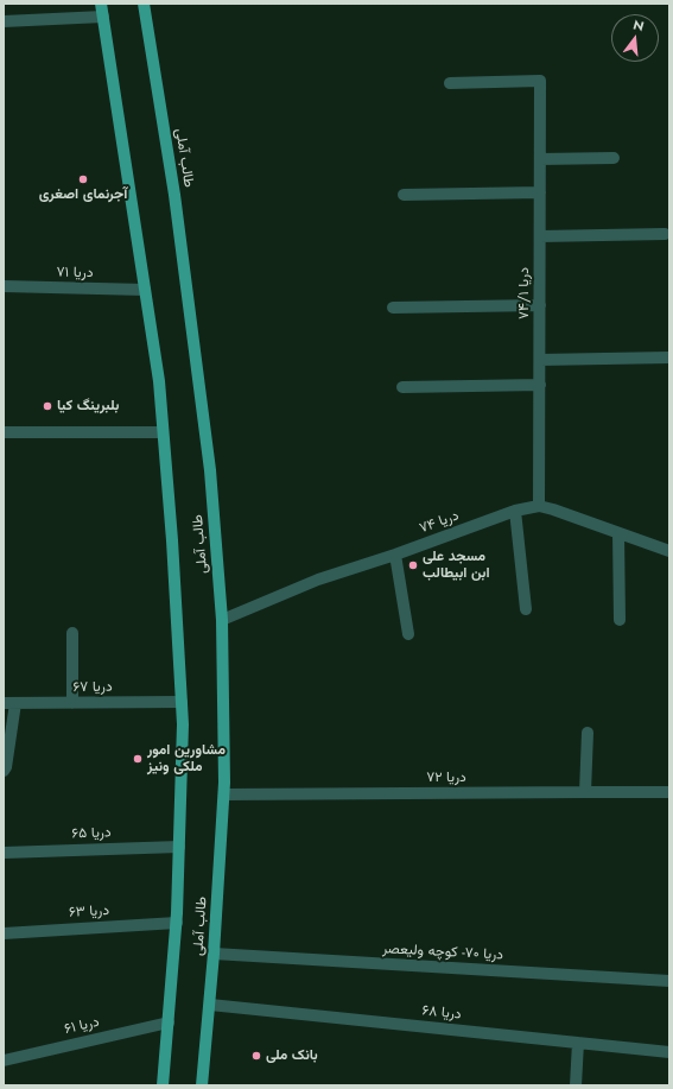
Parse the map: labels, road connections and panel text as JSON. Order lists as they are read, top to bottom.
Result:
{
  "streets": {
    "main road": ["طالب آملی"],
    "street": [
      "دریا ۷۱",
      "دریا ۷۴/۱",
      "دریا ۷۴",
      "دریا ۶۷",
      "دریا ۷۲",
      "دریا ۶۵",
      "دریا ۶۳",
      "دریا ۷۰- کوچه ولیعصر",
      "دریا ۶۸",
      "دریا ۶۱"
    ]
  },
  "crossings": [
    ["طالب آملی", "دریا ۷۱"],
    ["طالب آملی", "دریا ۷۴"],
    ["طالب آملی", "دریا ۶۷"],
    ["طالب آملی", "دریا ۷۲"],
    ["طالب آملی", "دریا ۶۵"],
    ["طالب آملی", "دریا ۶۳"],
    ["طالب آملی", "دریا ۷۰- کوچه ولیعصر"],
    ["طالب آملی", "دریا ۶۸"],
    ["طالب آملی", "دریا ۶۱"],
    ["دریا ۷۴/۱", "دریا ۷۴"]
  ],
  "places": [
    "آجرنمای اصغری",
    "بلبرینگ کیا",
    "مسجد علی ابن ابیطالب",
    "مشاورین امور ملکی ونیز",
    "بانک ملی"
  ],
  "north": "top"
}
